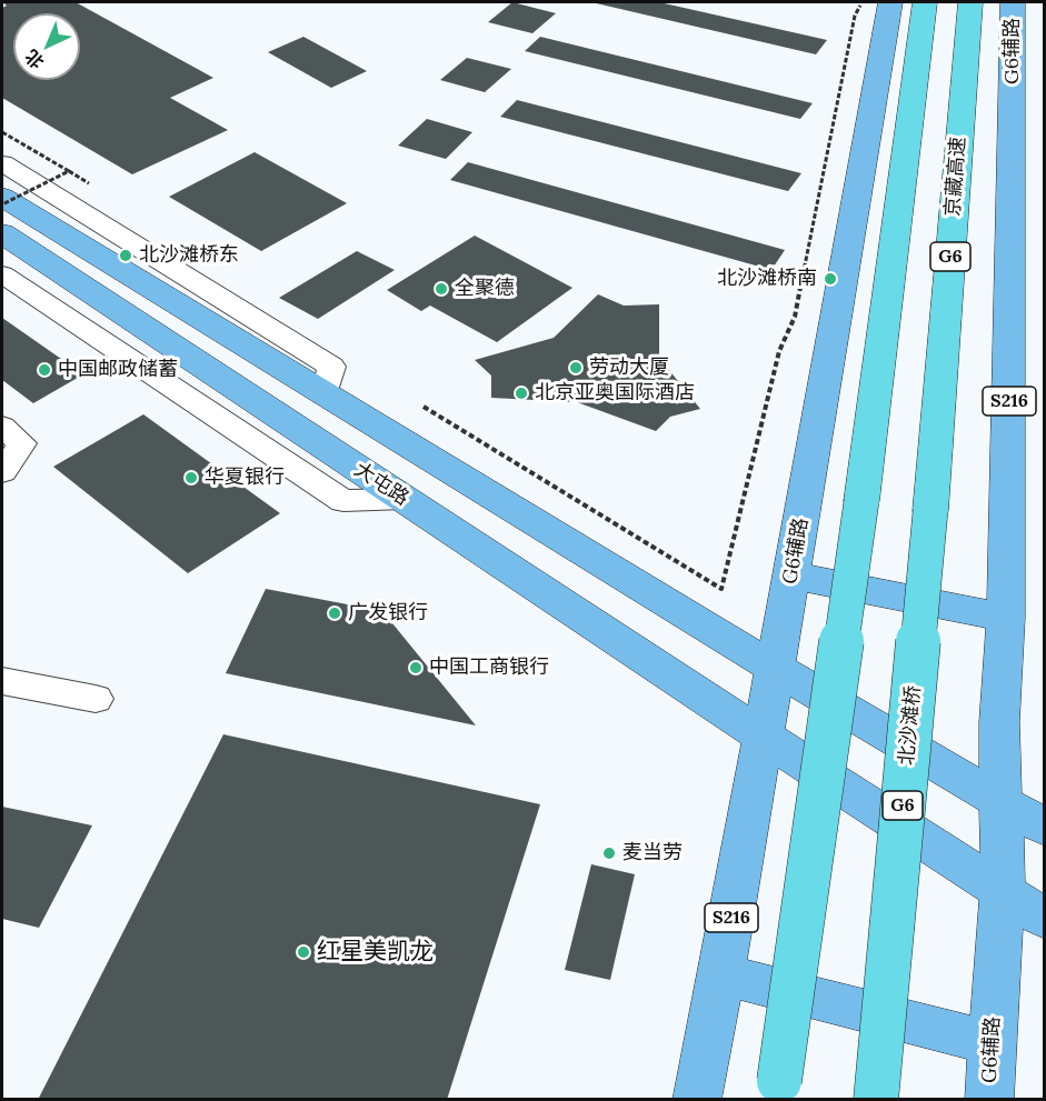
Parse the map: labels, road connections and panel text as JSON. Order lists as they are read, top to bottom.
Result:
{
  "streets": {
    "highway": ["京藏高速", "G6", "北沙滩桥"],
    "main road": ["G6辅路", "S216", "大屯路"]
  },
  "crossings": [
    ["G6辅路", "大屯路"],
    ["京藏高速", "北沙滩桥"]
  ],
  "places": [
    "北沙滩桥东",
    "北沙滩桥南",
    "全聚德",
    "劳动大厦",
    "中国邮政储蓄",
    "北京亚奥国际酒店",
    "华夏银行",
    "广发银行",
    "中国工商银行",
    "麦当劳",
    "红星美凯龙"
  ],
  "north": "bottom left"
}
